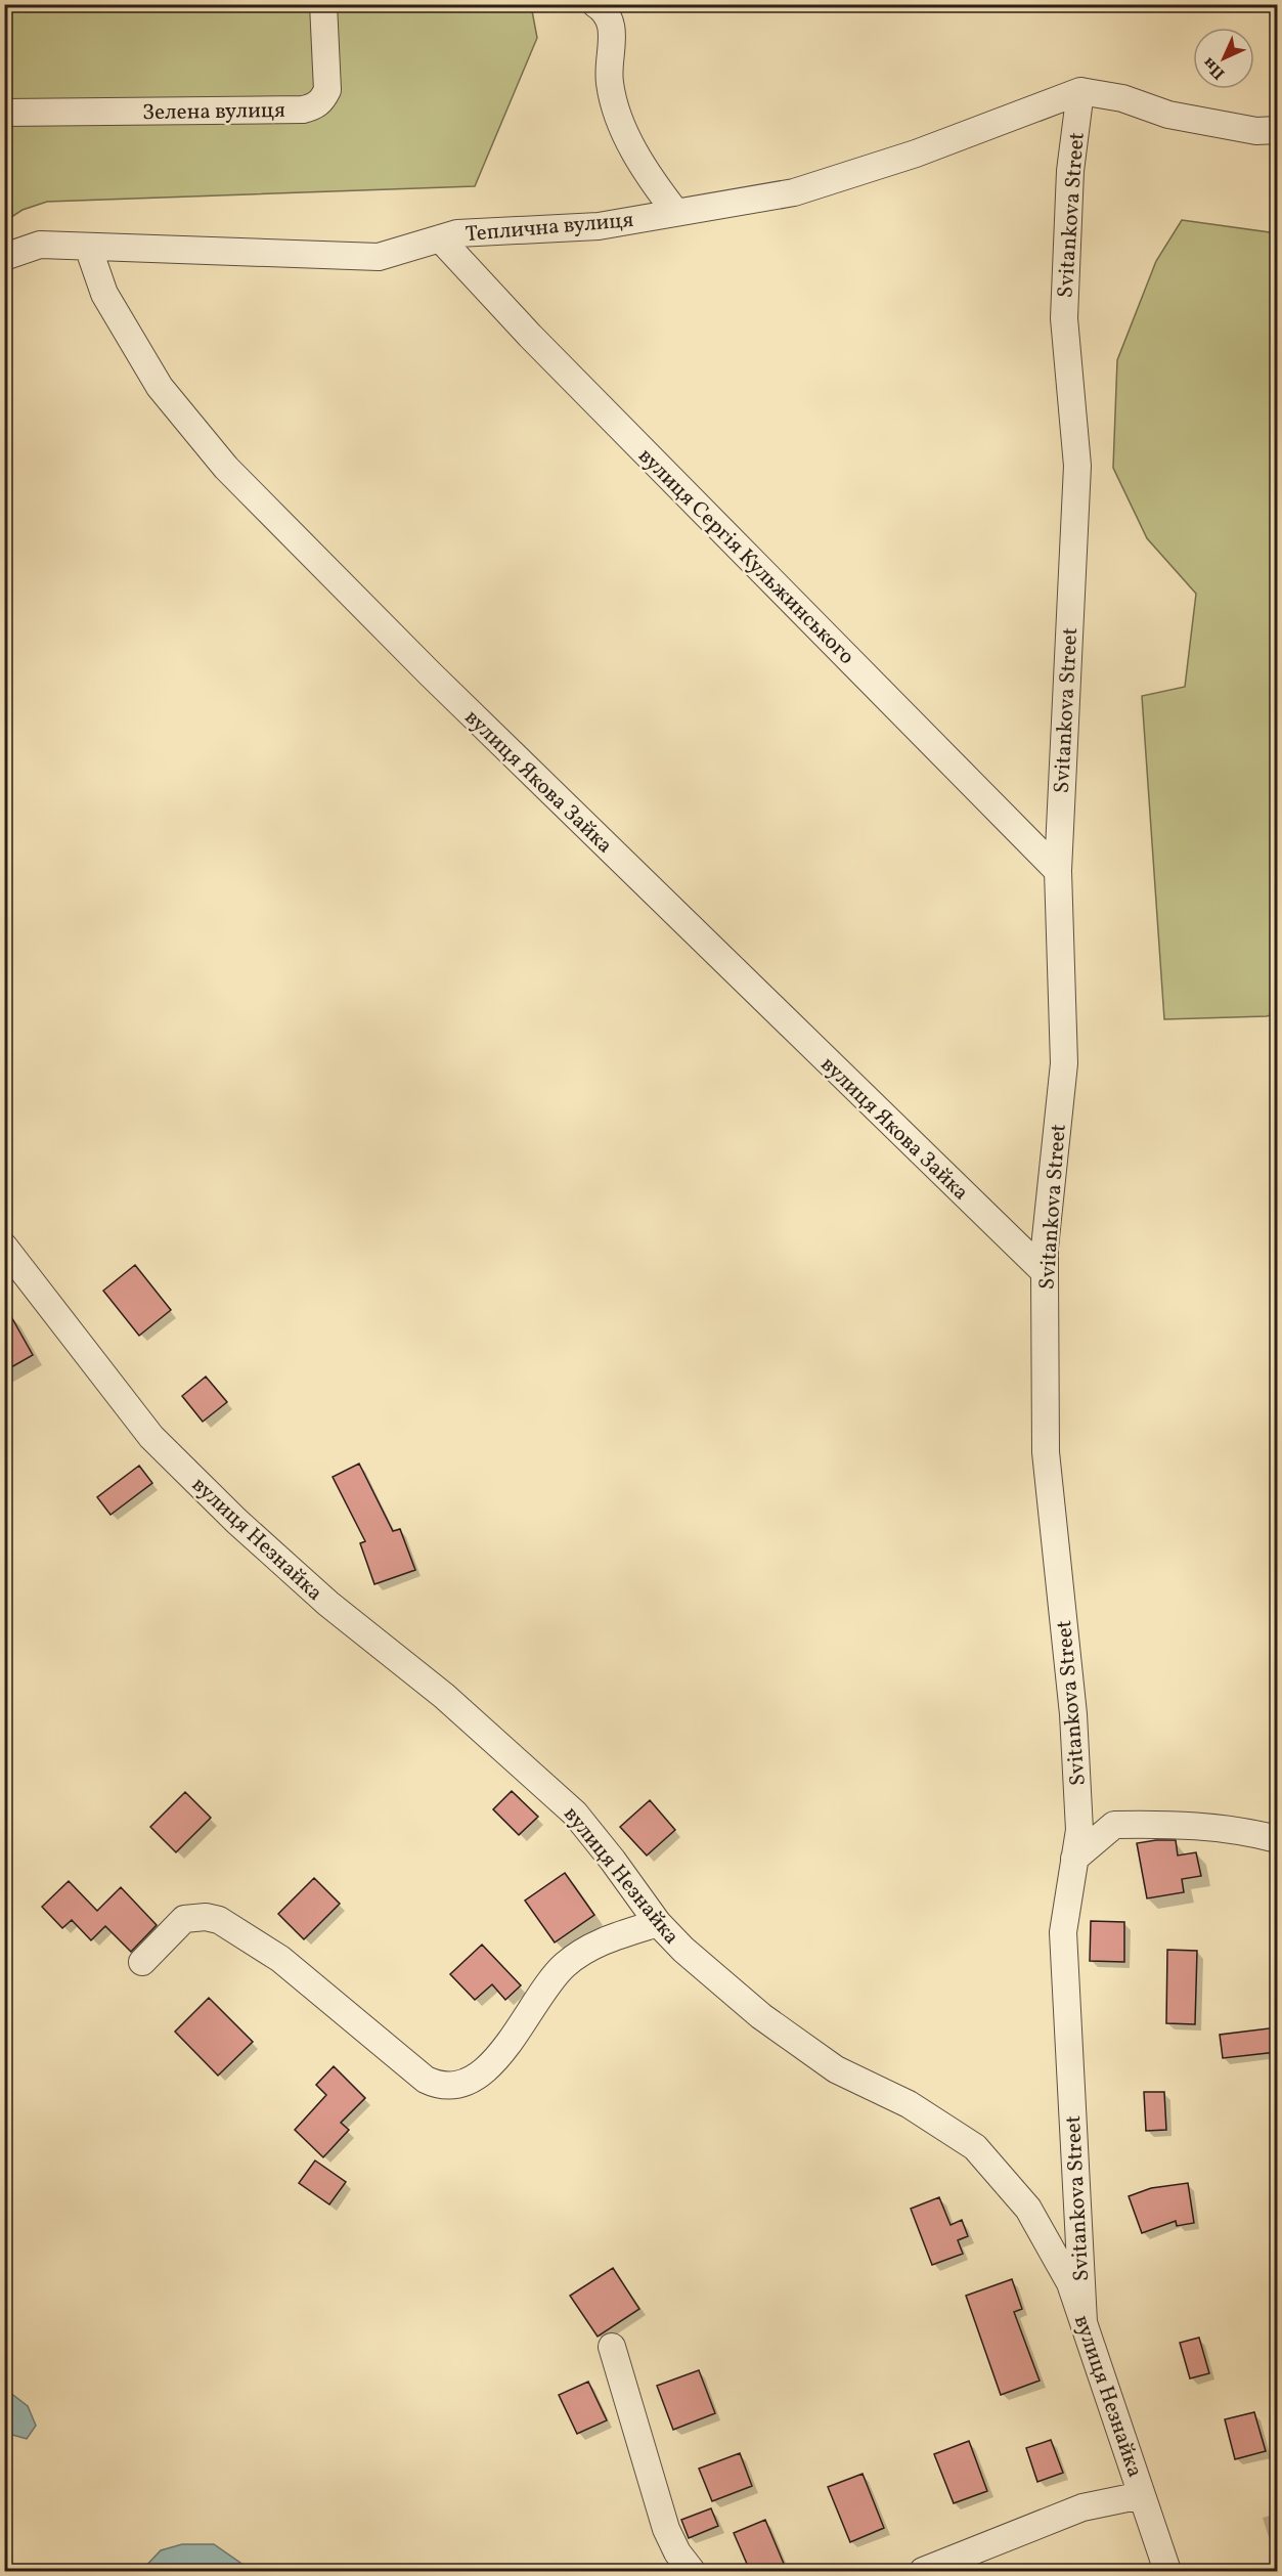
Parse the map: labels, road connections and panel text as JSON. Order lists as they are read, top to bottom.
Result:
{
  "streets": {
    "street": [
      "Зелена вулиця",
      "Svitankova Street",
      "Теплична вулиця",
      "вулиця Сергія Кульжинського",
      "вулиця Якова Зайка",
      "вулиця Незнайка"
    ]
  },
  "crossings": [
    ["Svitankova Street", "Теплична вулиця"],
    ["Svitankova Street", "вулиця Сергія Кульжинського"],
    ["Svitankova Street", "вулиця Якова Зайка"],
    ["Svitankova Street", "вулиця Незнайка"],
    ["Теплична вулиця", "вулиця Сергія Кульжинського"],
    ["Теплична вулиця", "вулиця Якова Зайка"]
  ],
  "north": "bottom left"
}
